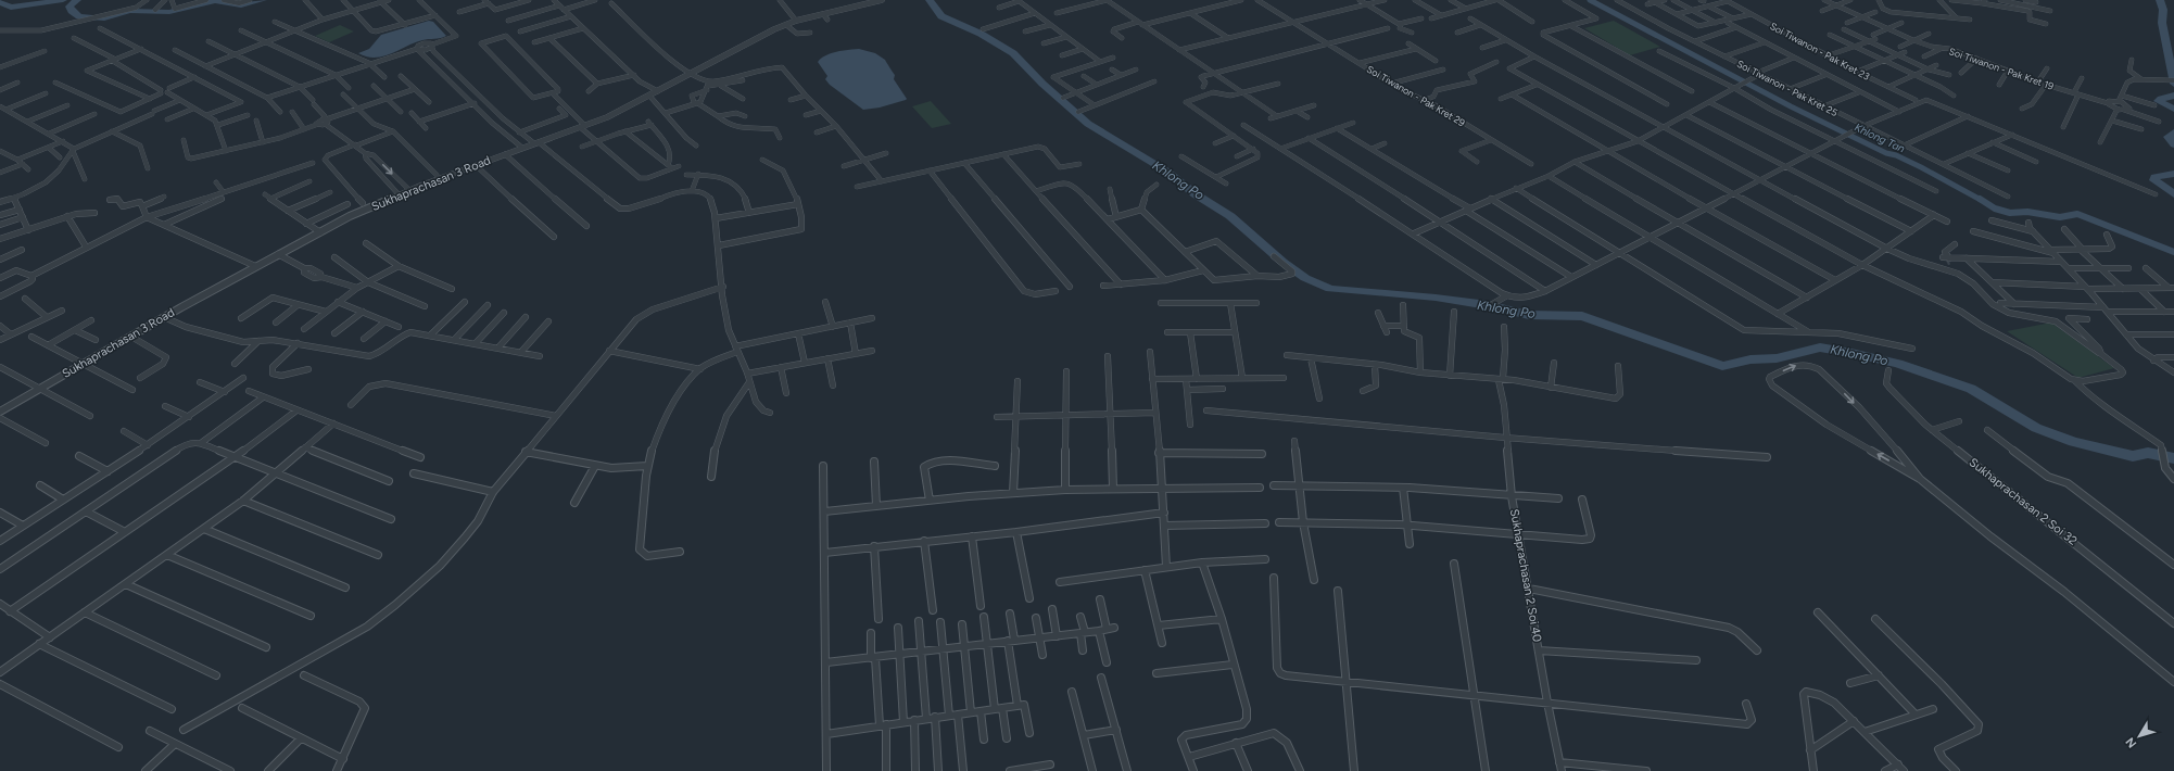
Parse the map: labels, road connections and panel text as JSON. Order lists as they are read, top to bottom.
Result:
{
  "streets": {
    "street": [
      "Soi Tiwanon - Pak Kret 23",
      "Soi Tiwanon - Pak Kret 19",
      "Soi Tiwanon - Pak Kret 25",
      "Soi Tiwanon - Pak Kret 29",
      "Sukhaprachasan 3 Road",
      "Sukhaprachasan 2 Soi 32",
      "Sukhaprachasan 2 Soi 40"
    ]
  },
  "water": ["Khlong Tan", "Khlong Po"],
  "north": "bottom left"
}
